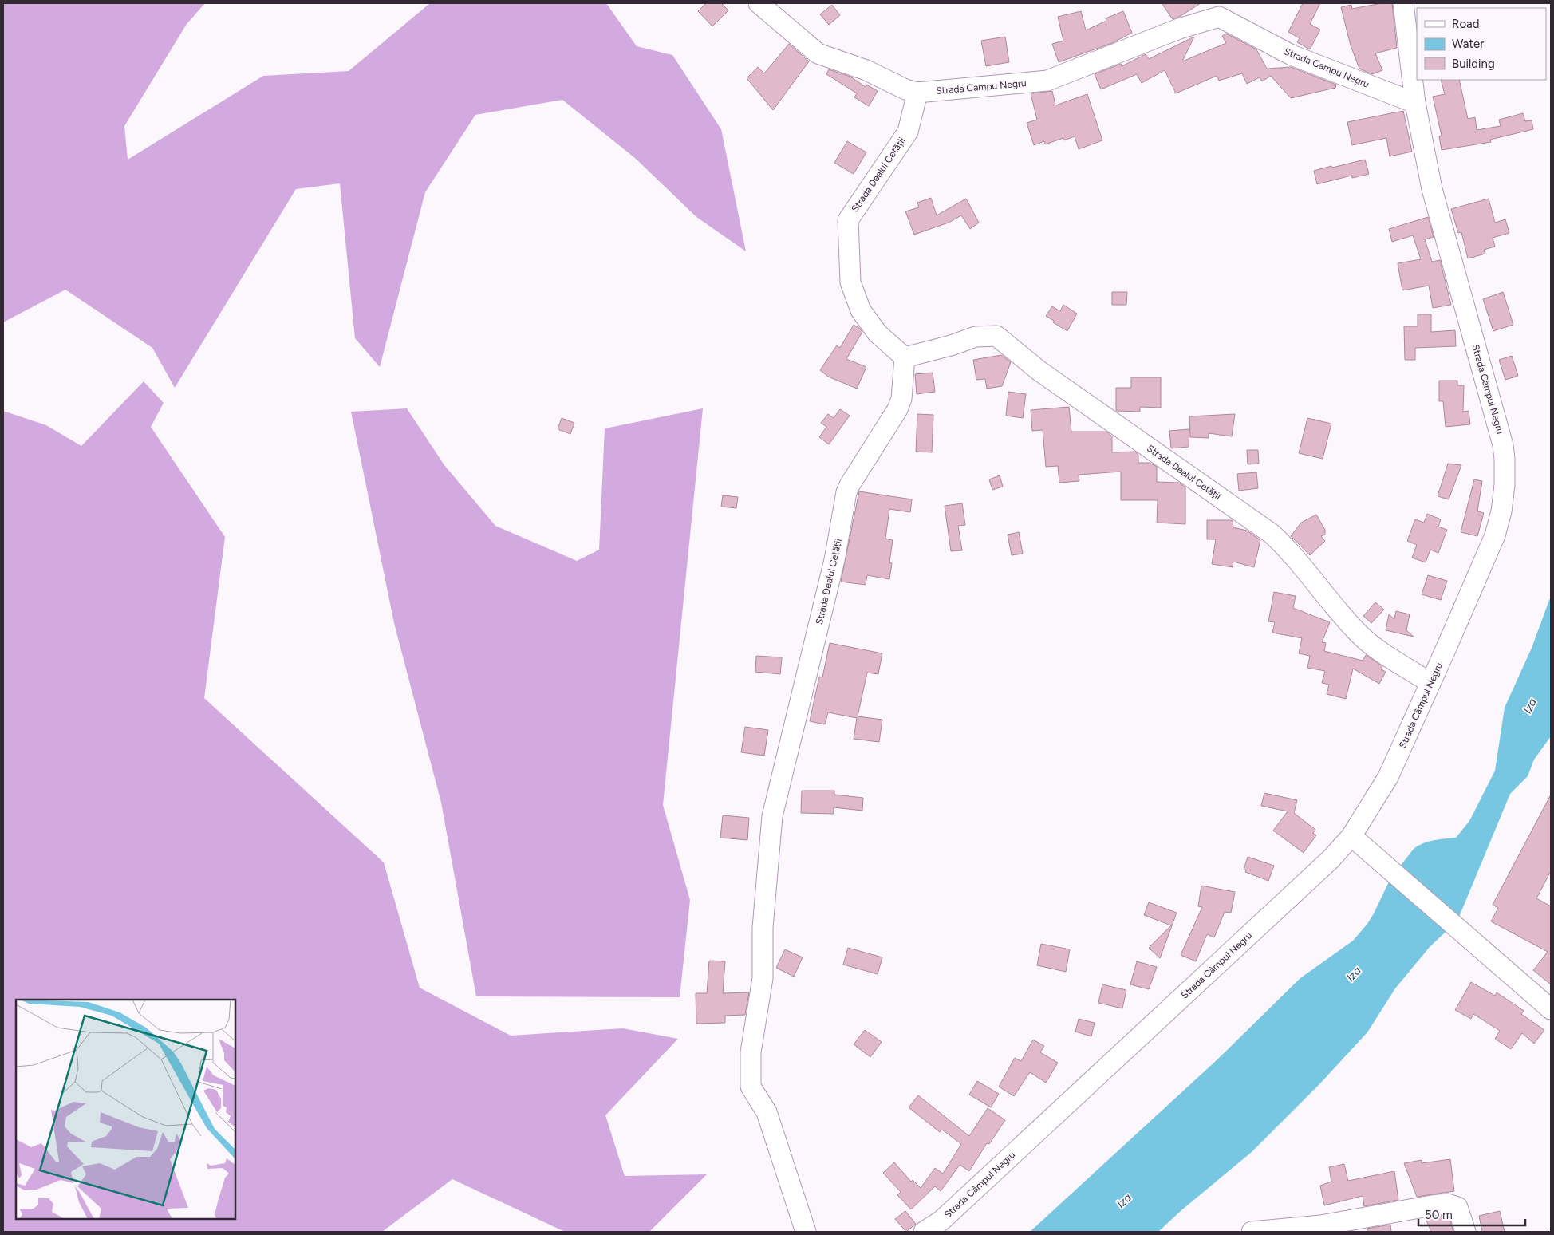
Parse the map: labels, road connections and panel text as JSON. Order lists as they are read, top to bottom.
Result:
{
  "streets": {
    "street": ["Strada Campu Negru", "Strada Dealul Cetății", "Strada Câmpul Negru"]
  },
  "crossings": [
    ["Strada Campu Negru", "Strada Dealul Cetății"],
    ["Strada Campu Negru", "Strada Câmpul Negru"],
    ["Strada Dealul Cetății", "Strada Câmpul Negru"]
  ],
  "water": ["Iza"],
  "legend": ["Road", "Water", "Building"],
  "scale_bar": "50 m"
}
